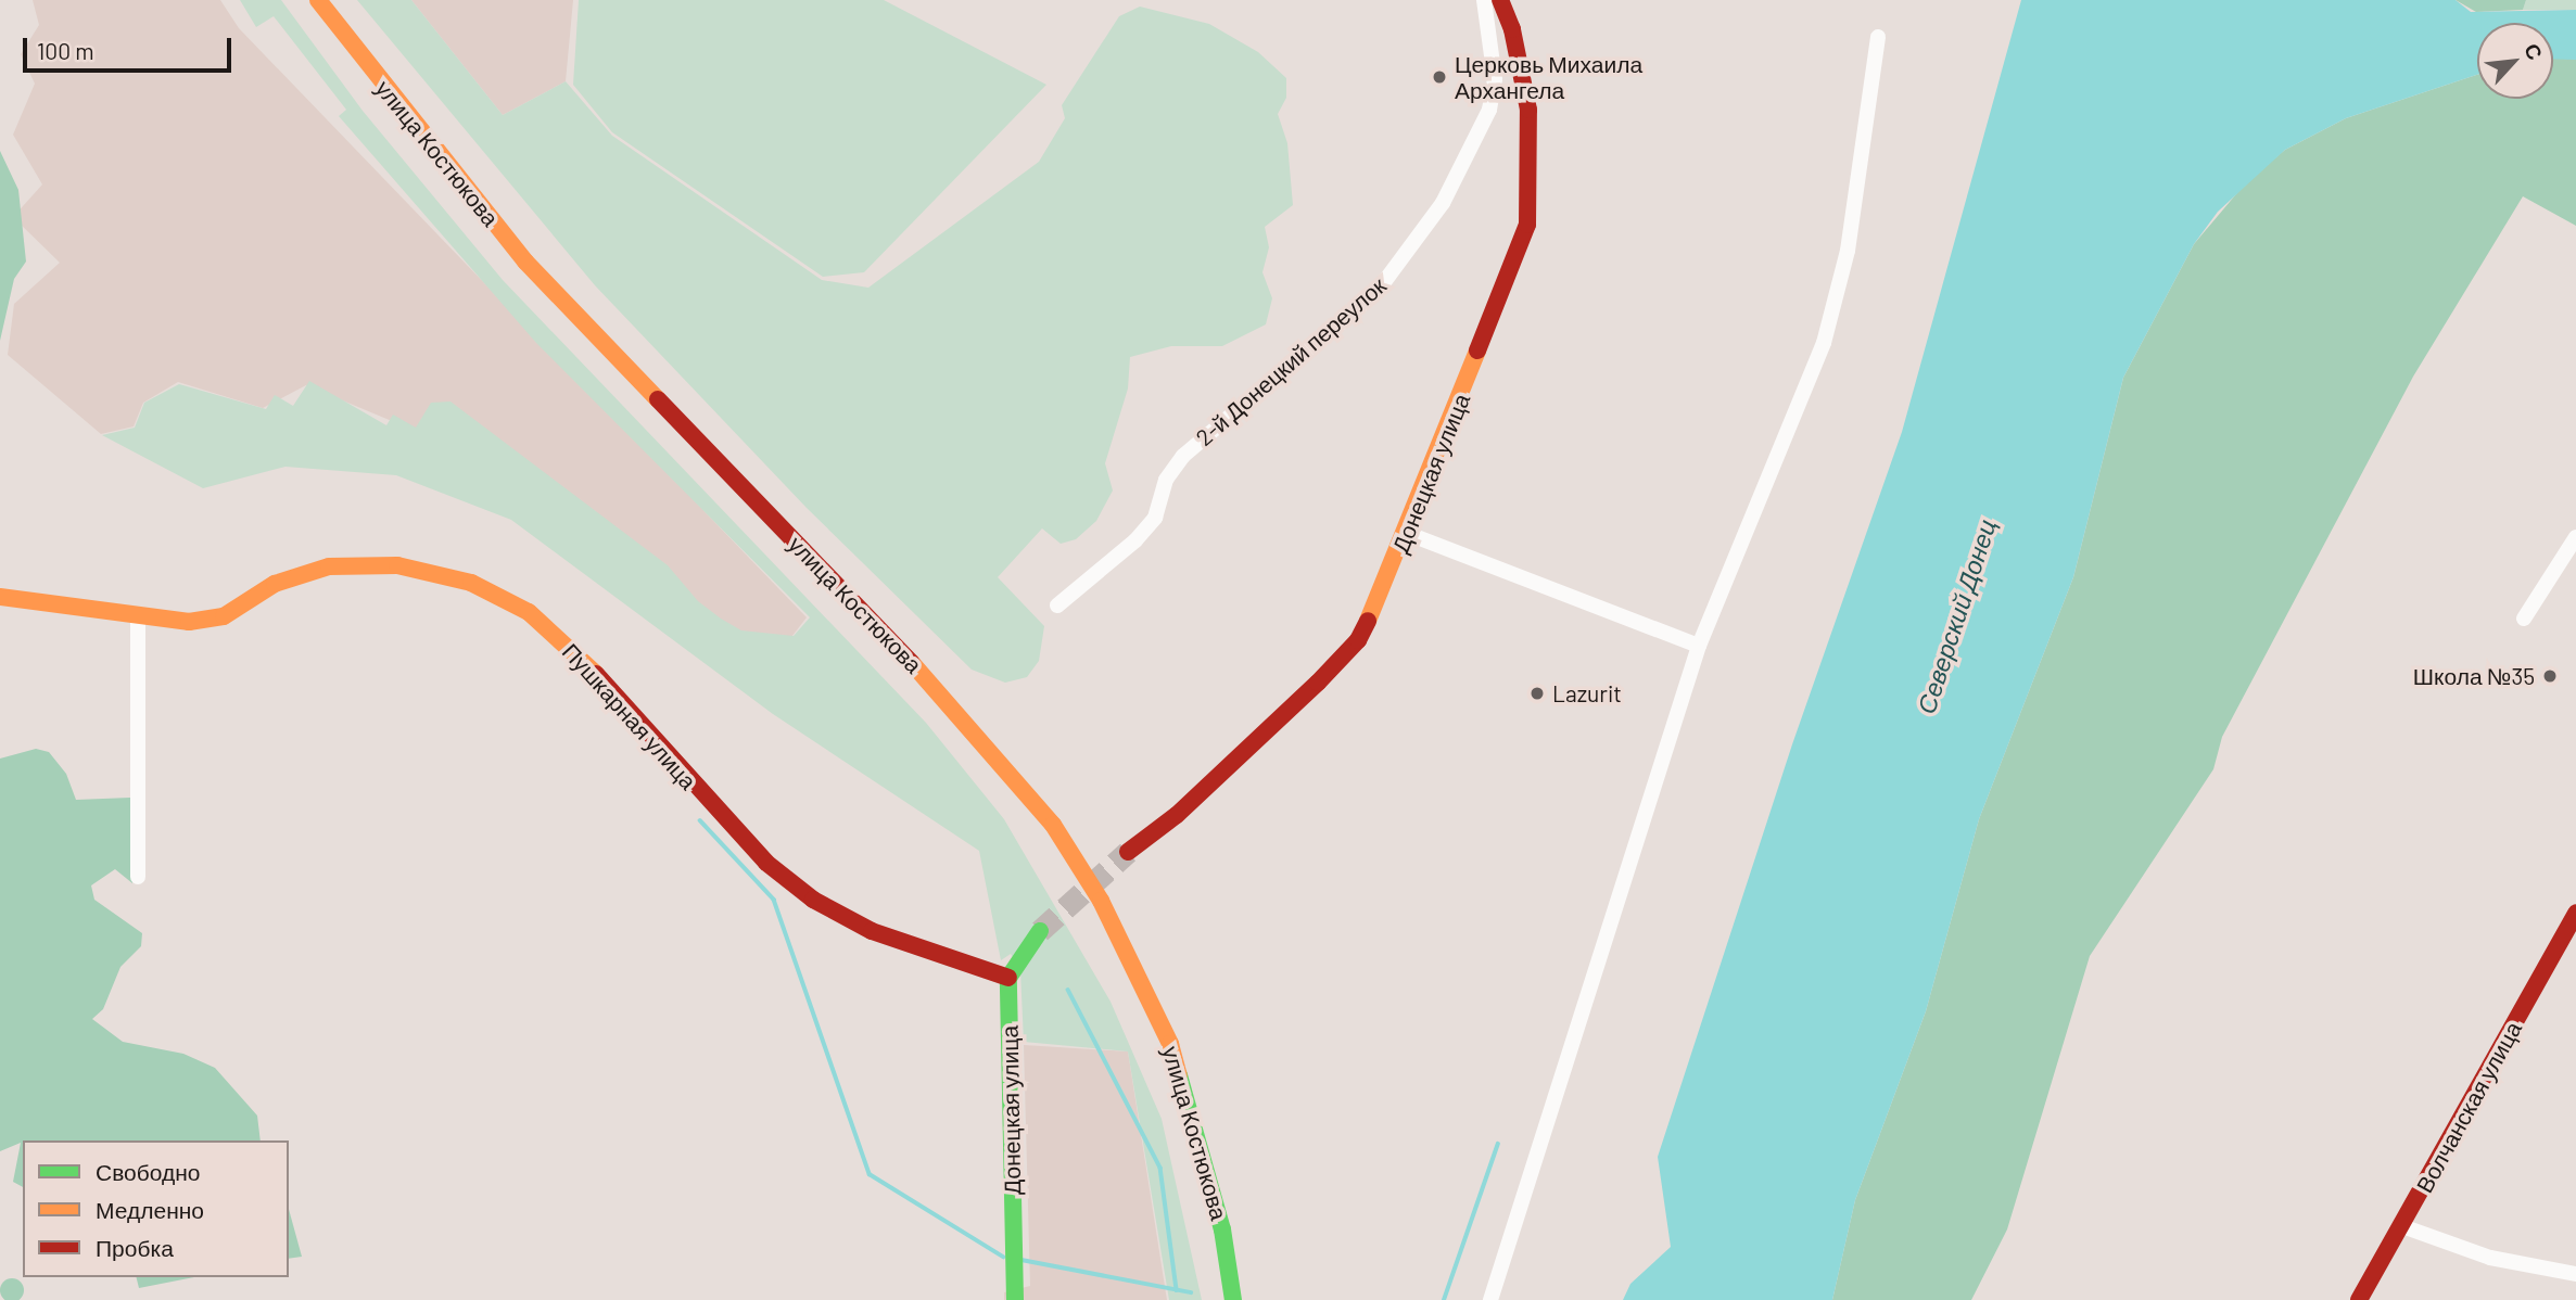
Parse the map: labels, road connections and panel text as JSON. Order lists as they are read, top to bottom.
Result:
{
  "streets": {
    "street": [
      "улица Костюкова",
      "2-й Донецкий переулок",
      "Донецкая улица",
      "Пушкарная улица",
      "Волчанская улица"
    ]
  },
  "crossings": [
    ["Донецкая улица", "Пушкарная улица"]
  ],
  "water": ["Северский Донец"],
  "places": ["Церковь Михаила Архангела", "Школа №35", "Lazurit"],
  "legend": ["Свободно", "Медленно", "Пробка"],
  "scale_bar": "100 m",
  "north": "top right"
}
